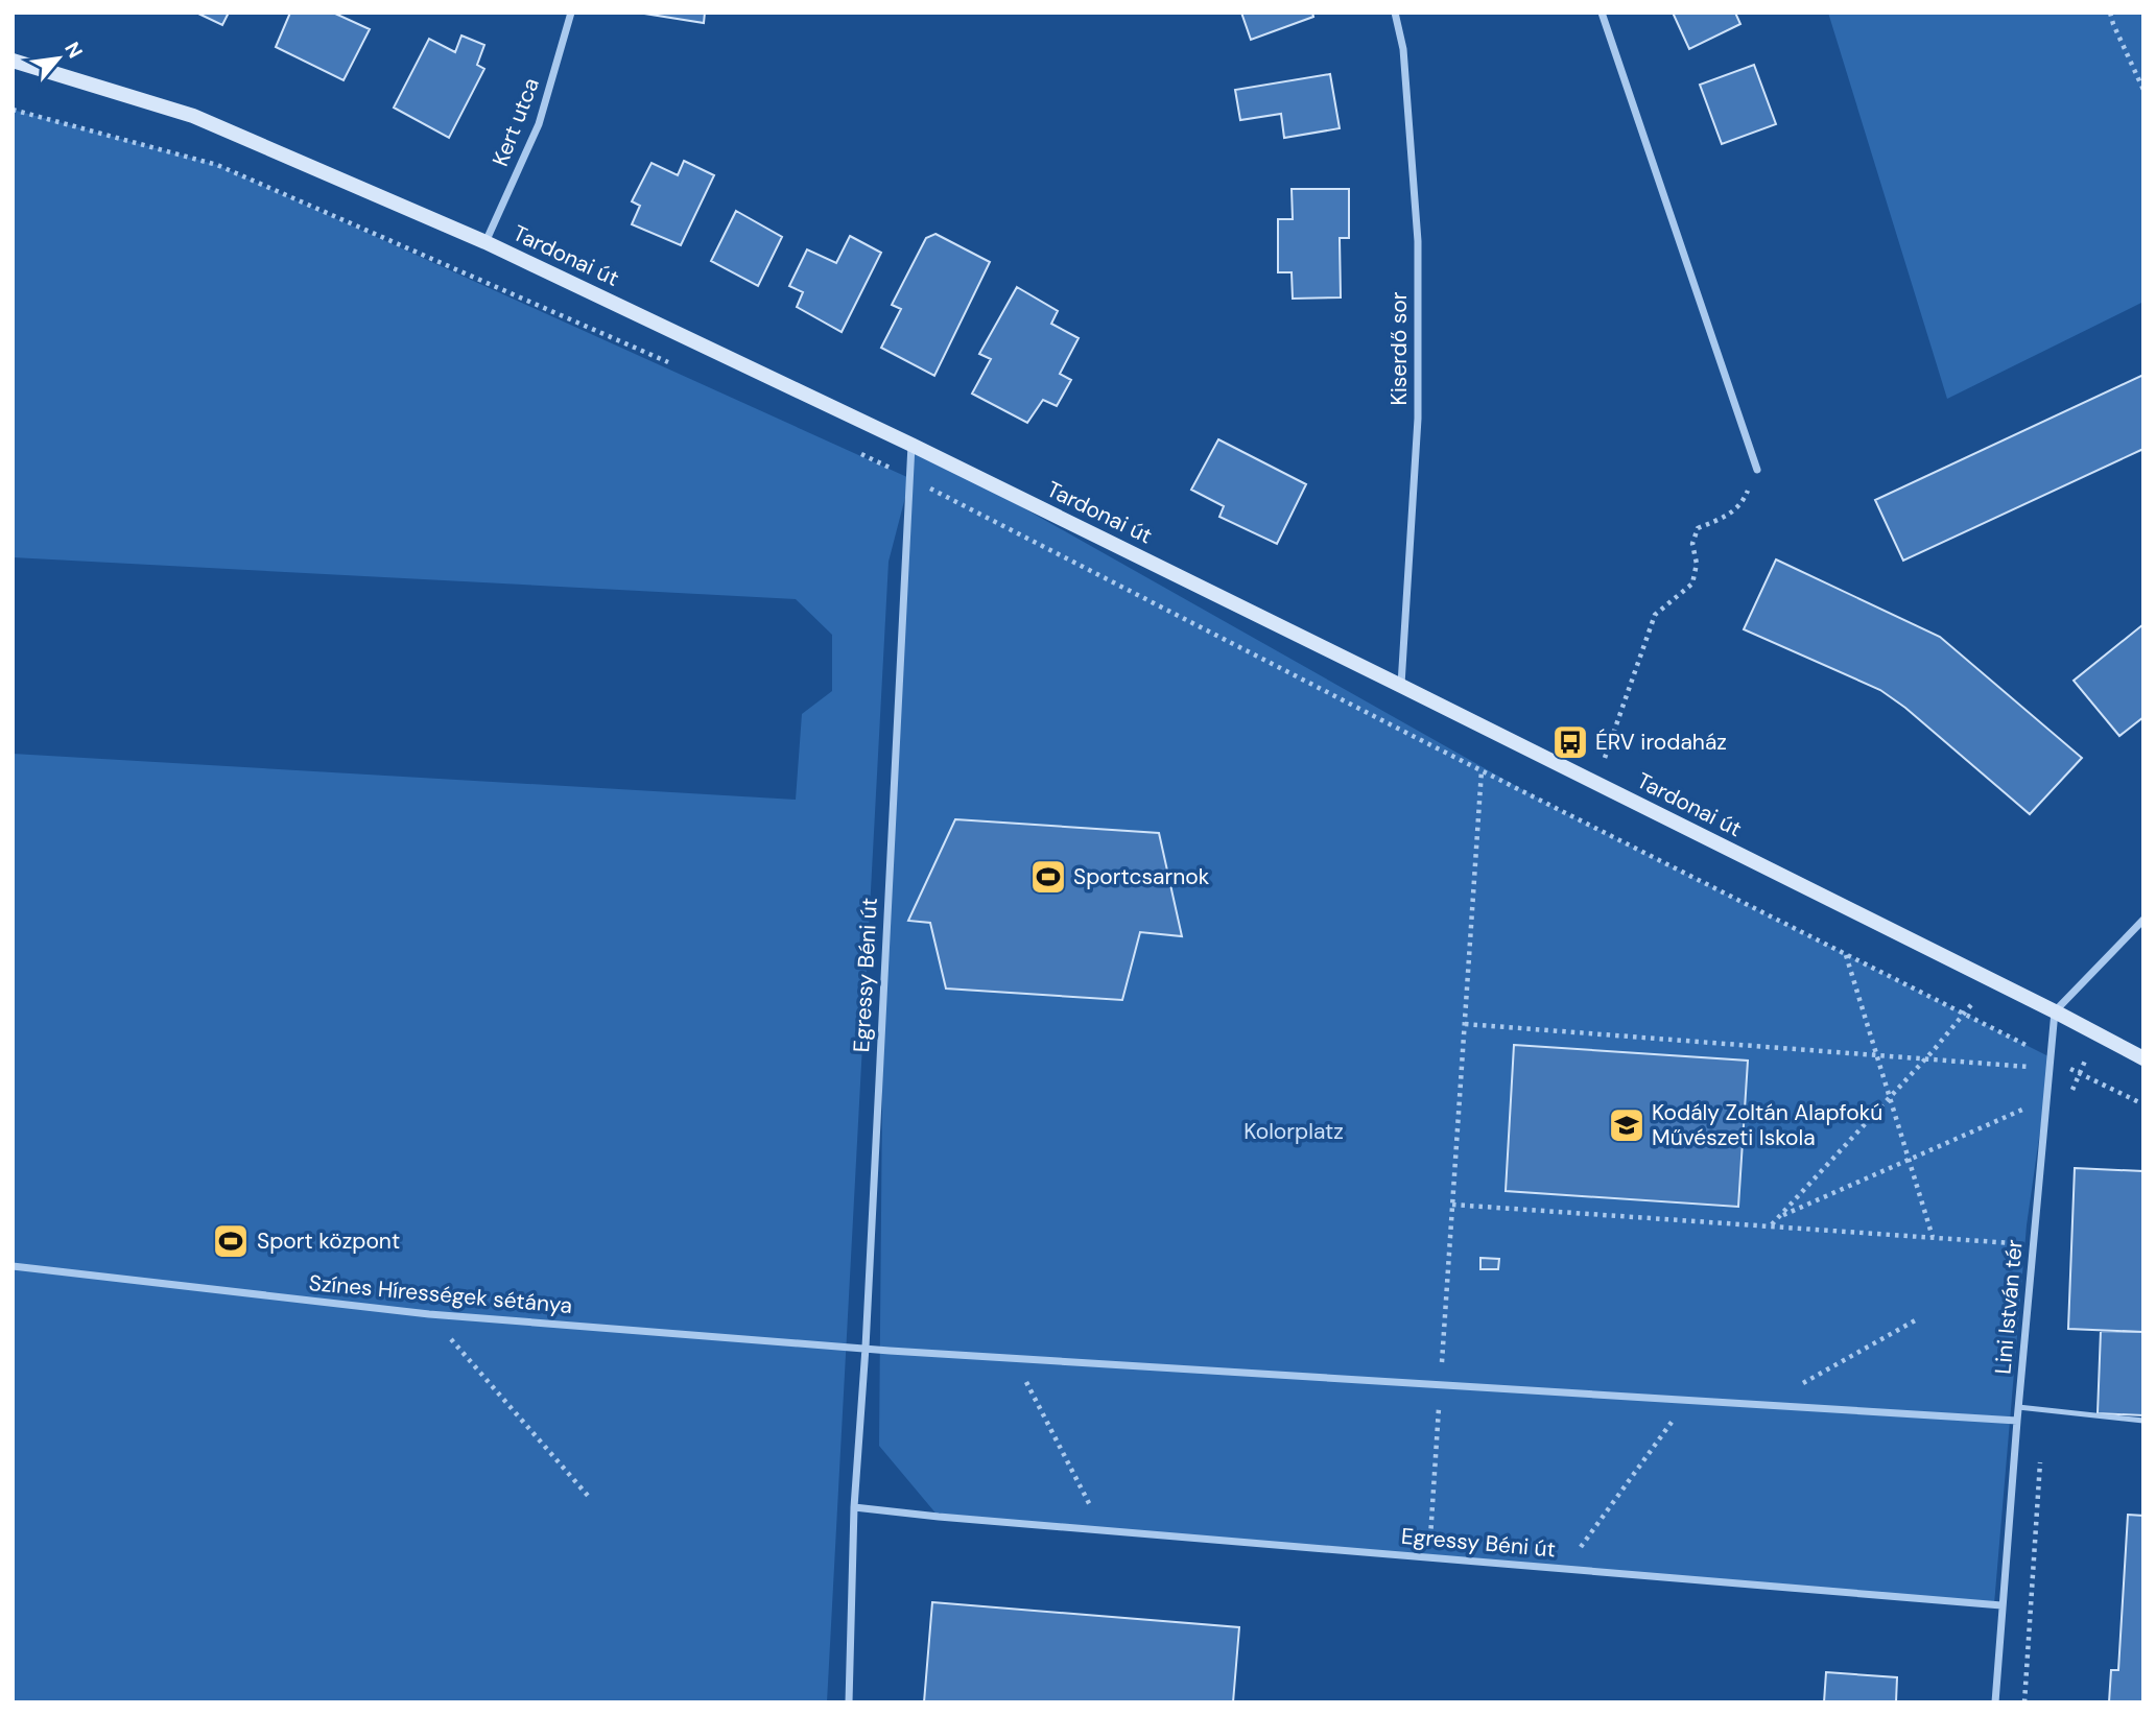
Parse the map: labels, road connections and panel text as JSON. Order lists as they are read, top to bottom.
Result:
{
  "streets": {
    "street": [
      "Kert utca",
      "Tardonai út",
      "Kiserdő sor",
      "Egressy Béni út",
      "Színes Hírességek sétánya",
      "Lini István tér"
    ]
  },
  "crossings": [
    ["Kert utca", "Tardonai út"],
    ["Tardonai út", "Kiserdő sor"],
    ["Tardonai út", "Egressy Béni út"],
    ["Tardonai út", "Lini István tér"],
    ["Egressy Béni út", "Színes Hírességek sétánya"],
    ["Egressy Béni út", "Lini István tér"],
    ["Színes Hírességek sétánya", "Lini István tér"]
  ],
  "parks": ["Kolorplatz"],
  "places": {
    "bus stop": ["ÉRV irodaház"],
    "sports": ["Sportcsarnok", "Sport központ"],
    "school or university": ["Kodály Zoltán Alapfokú Művészeti Iskola"]
  },
  "north": "top right"
}
